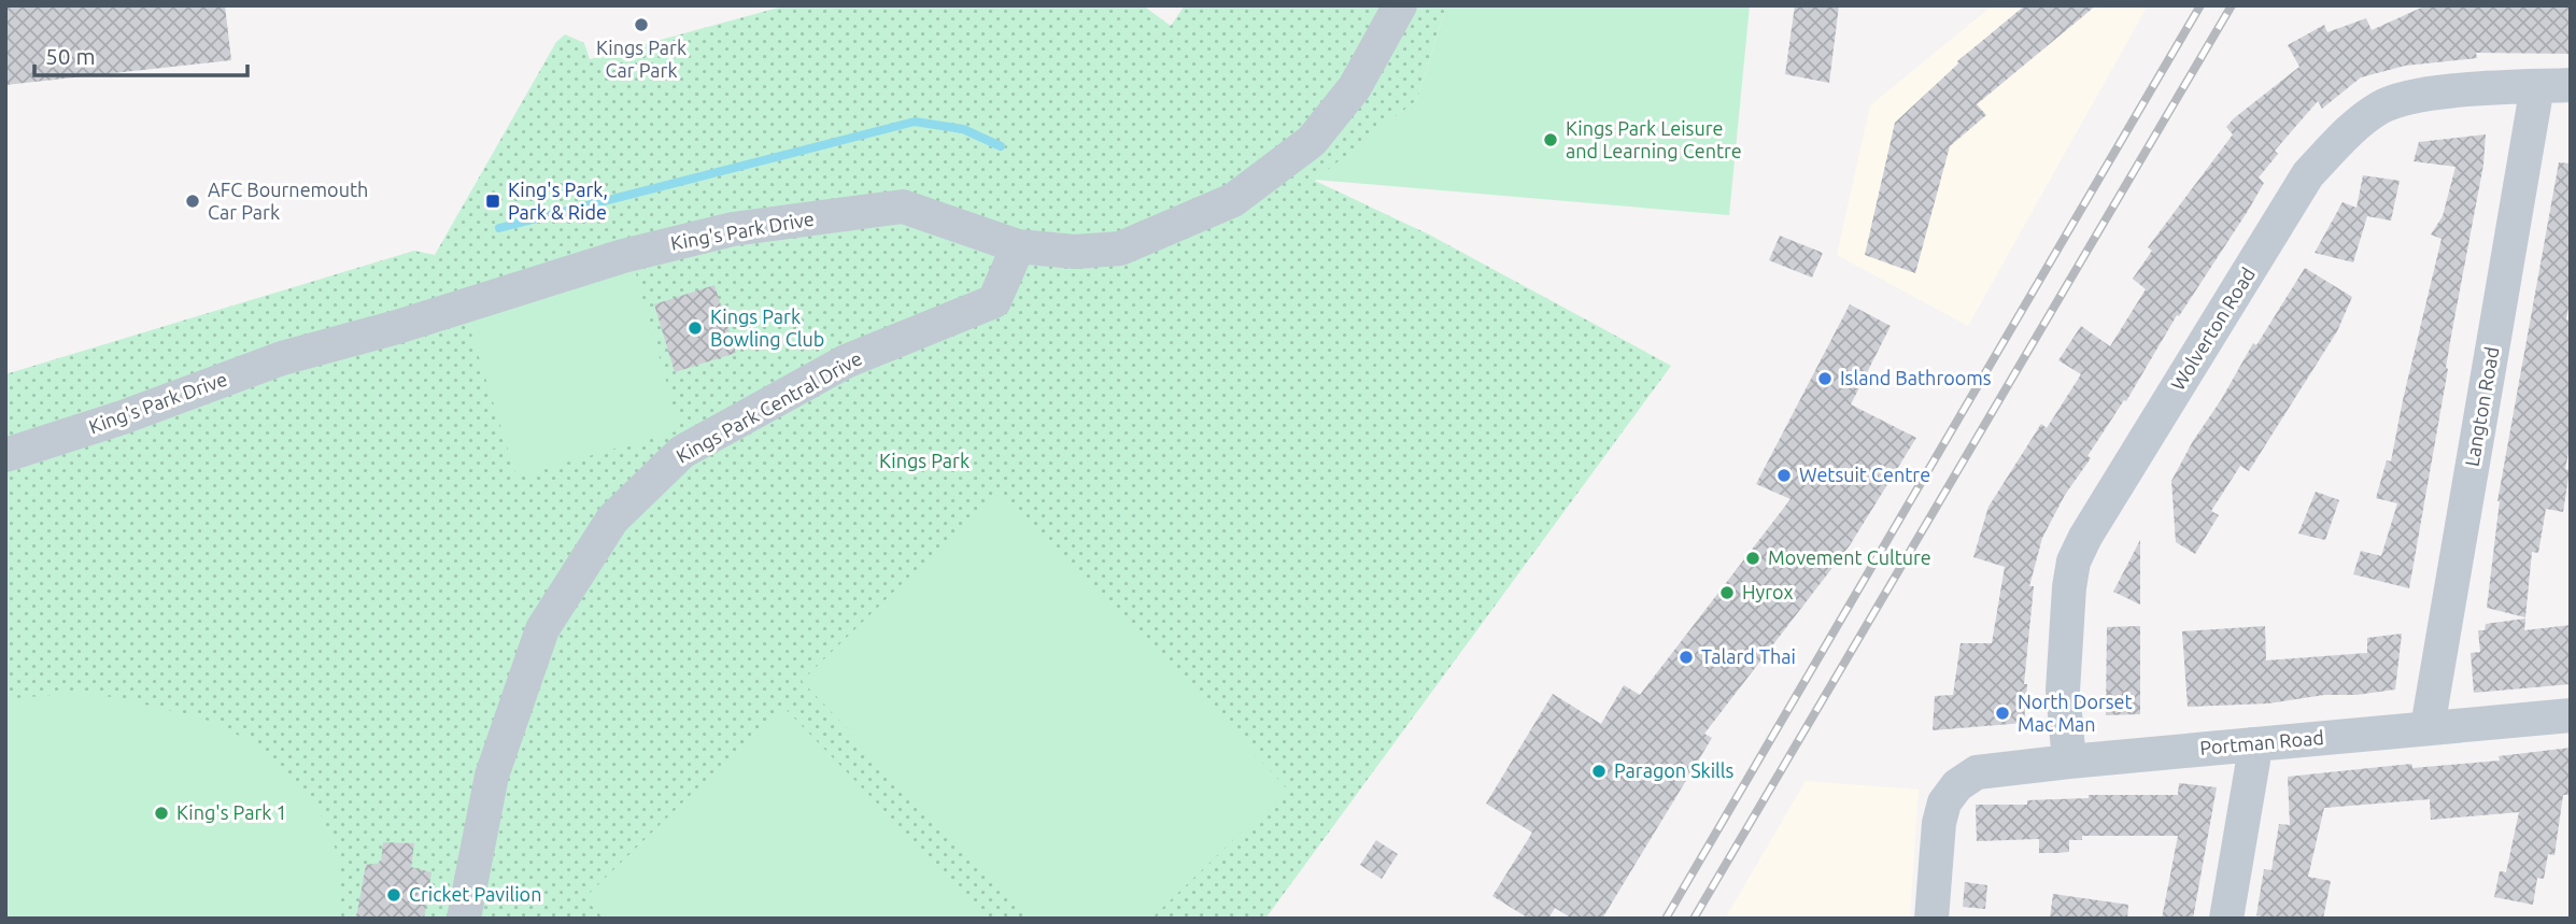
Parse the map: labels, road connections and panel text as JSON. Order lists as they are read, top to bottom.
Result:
{
  "streets": {
    "street": [
      "King's Park Drive",
      "Wolverton Road",
      "Langton Road",
      "Kings Park Central Drive",
      "Portman Road"
    ]
  },
  "crossings": [
    ["King's Park Drive", "Kings Park Central Drive"],
    ["Wolverton Road", "Langton Road"],
    ["Wolverton Road", "Portman Road"],
    ["Langton Road", "Portman Road"]
  ],
  "parks": ["Kings Park"],
  "places": {
    "other": [
      "Kings Park Car Park",
      "Kings Park Leisure and Learning Centre",
      "AFC Bournemouth Car Park",
      "Kings Park Bowling Club",
      "Island Bathrooms",
      "Wetsuit Centre",
      "Movement Culture",
      "Hyrox",
      "Talard Thai",
      "North Dorset Mac Man",
      "Paragon Skills",
      "King's Park 1",
      "Cricket Pavilion"
    ],
    "transit": ["King's Park, Park & Ride"]
  },
  "scale_bar": "50 m"
}
